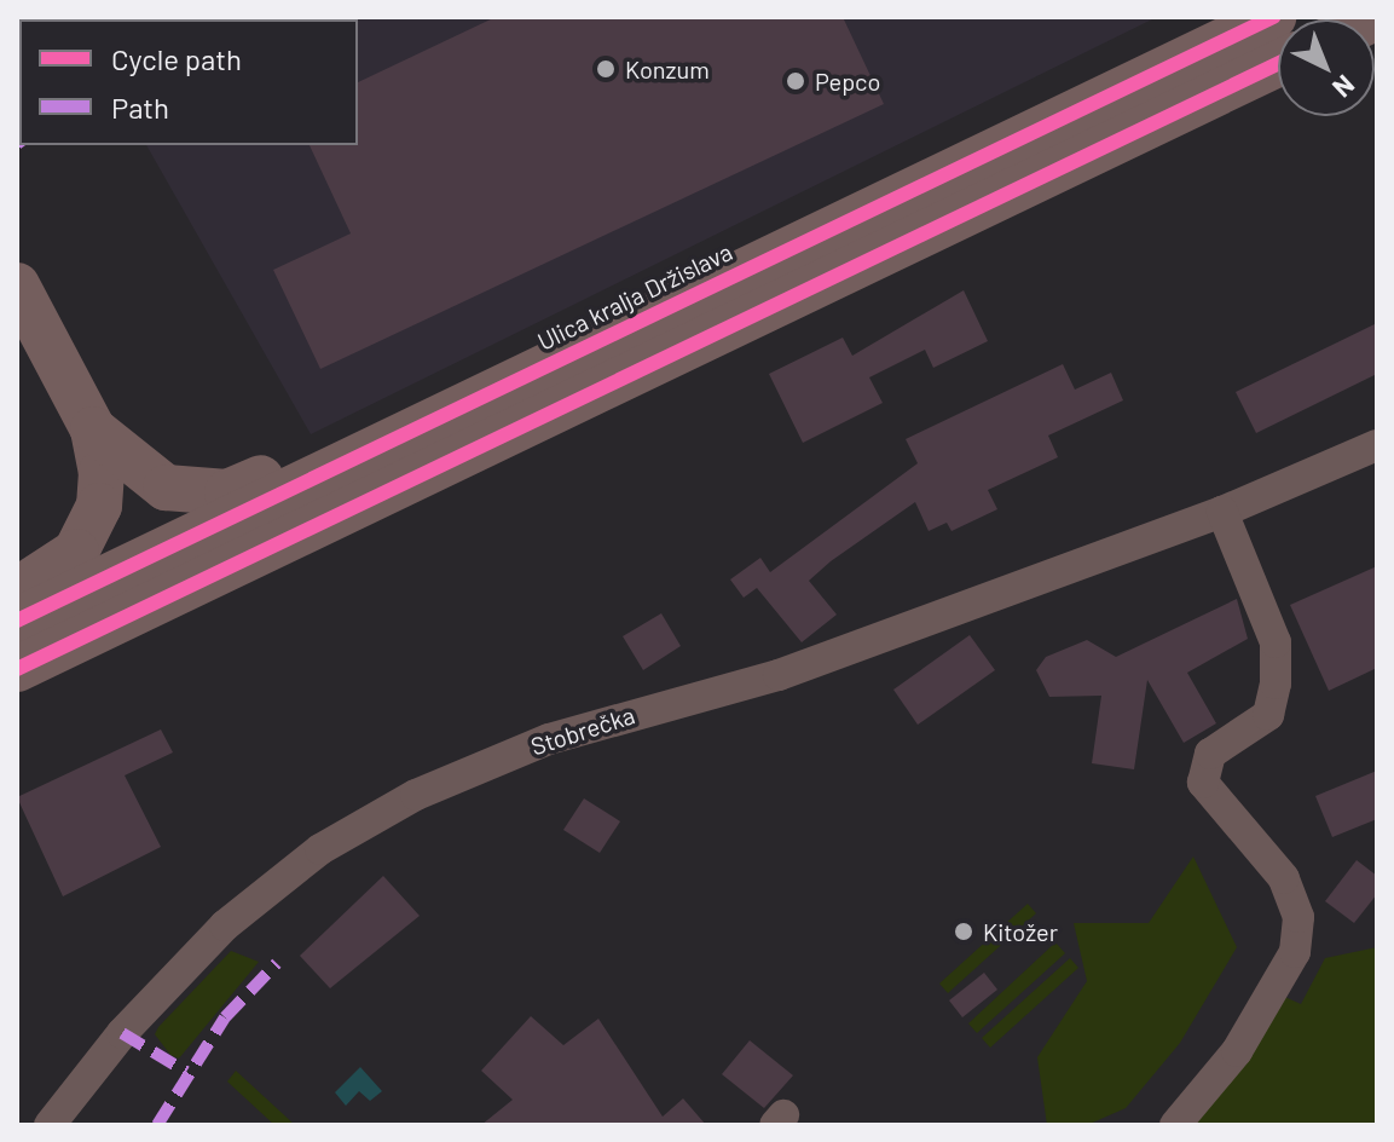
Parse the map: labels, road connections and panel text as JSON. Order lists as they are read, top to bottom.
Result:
{
  "streets": {
    "highway": ["Ulica kralja Držislava"],
    "street": ["Stobrečka"]
  },
  "places": ["Konzum", "Pepco", "Kitožer"],
  "legend": ["Cycle path", "Path"],
  "north": "bottom right"
}
